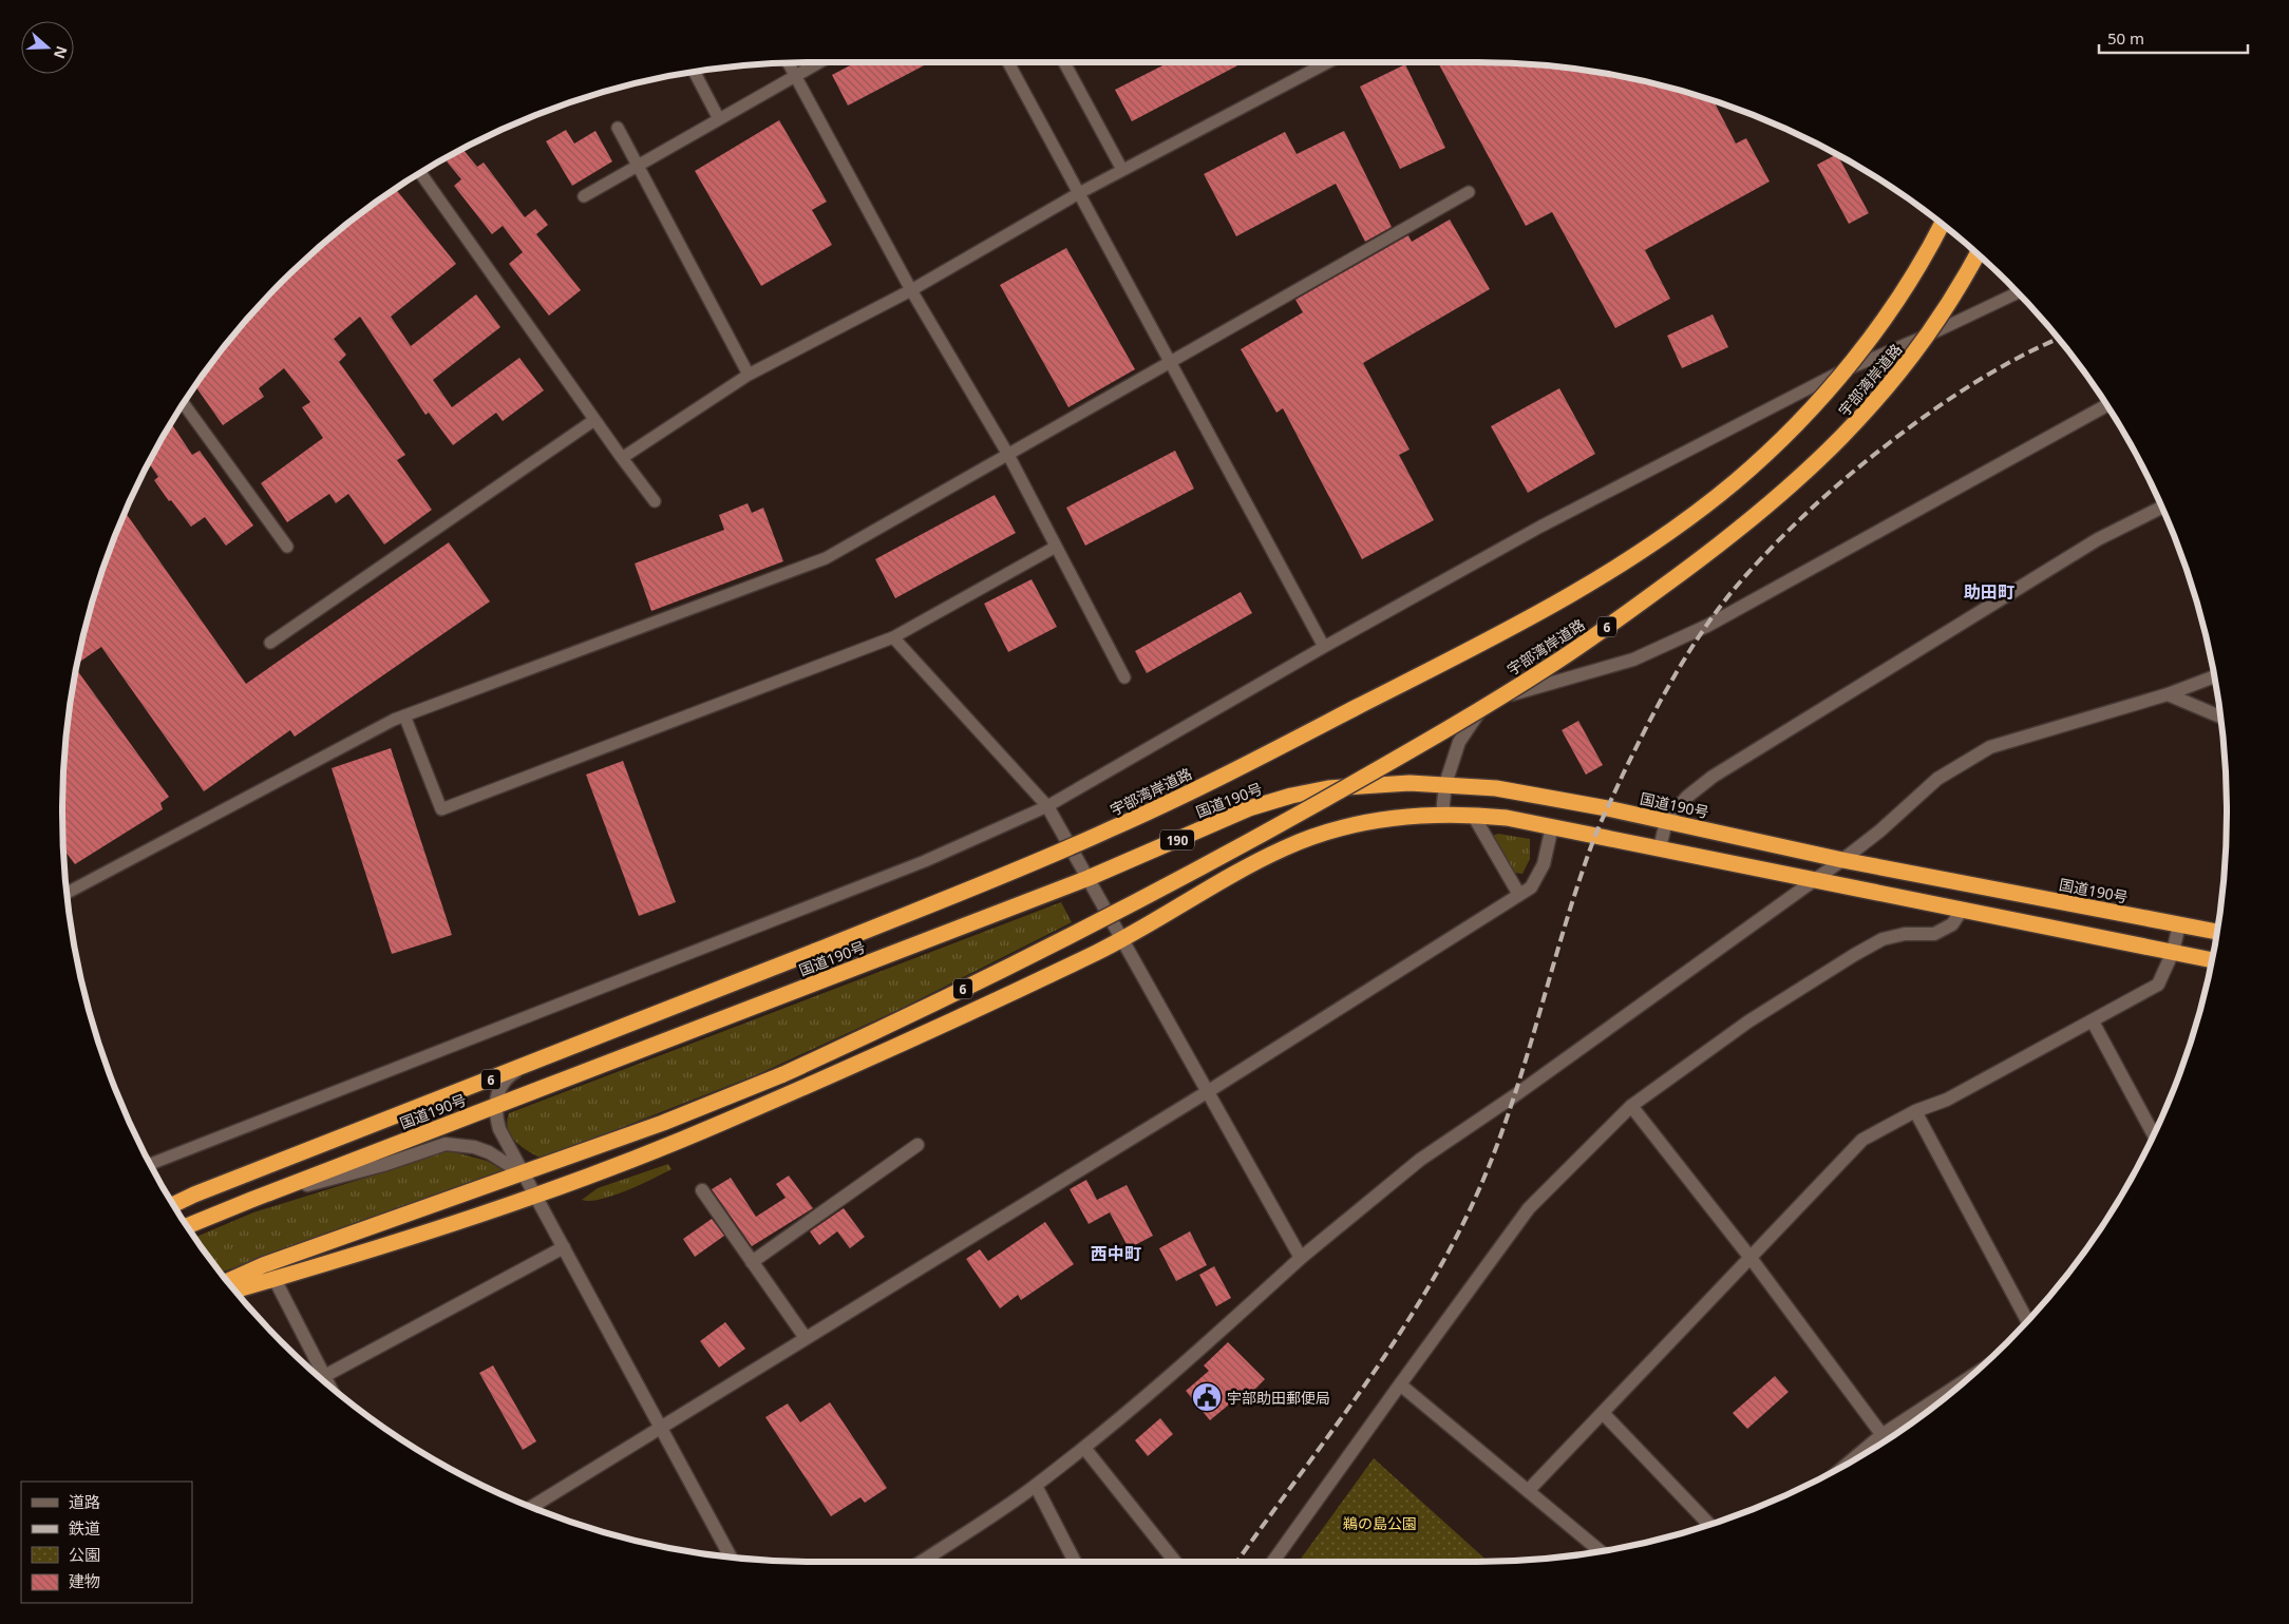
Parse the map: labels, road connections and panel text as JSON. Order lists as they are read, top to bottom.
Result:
{
  "streets": {
    "highway": [
      "宇部湾岸道路",
      "6",
      "国道190号",
      "190"
    ]
  },
  "crossings": [
    ["宇部湾岸道路", "6"]
  ],
  "districts": ["助田町", "西中町"],
  "parks": ["鵜の島公園"],
  "places": {
    "public building": ["宇部助田郵便局"]
  },
  "legend": [
    "道路",
    "鉄道",
    "公園",
    "建物"
  ],
  "scale_bar": "50 m",
  "north": "right"
}
